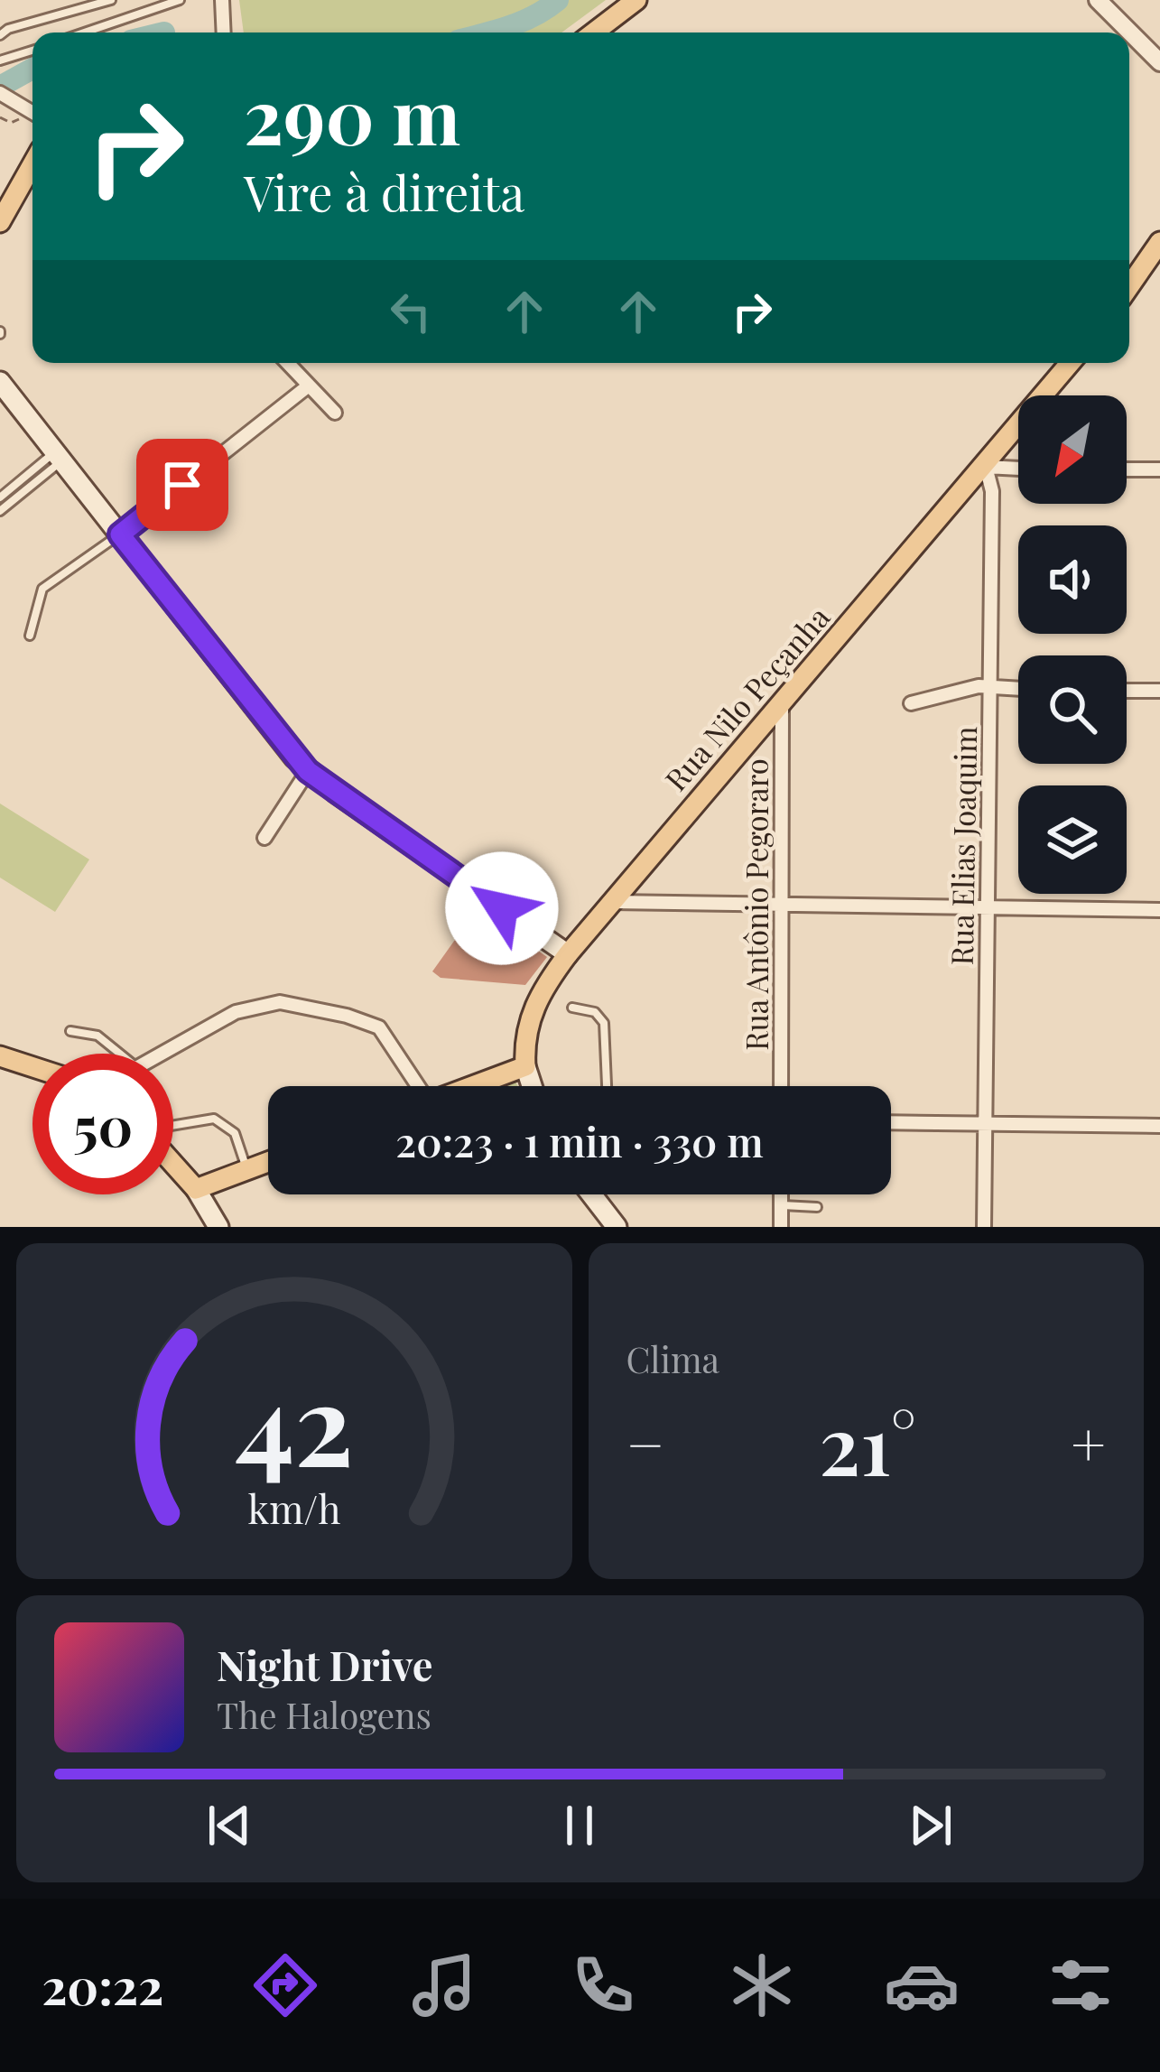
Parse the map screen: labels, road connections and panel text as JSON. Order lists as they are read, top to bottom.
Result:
{
  "streets": {
    "main road": ["Rua Nilo Peçanha"],
    "street": ["Rua Elias Joaquim", "Rua Antônio Pegoraro"]
  },
  "crossings": [
    ["Rua Nilo Peçanha", "Rua Elias Joaquim"],
    ["Rua Nilo Peçanha", "Rua Antônio Pegoraro"]
  ],
  "north": "bottom left",
  "page": {
    "turn": ["290 m", "Vire à direita"],
    "limit": "50",
    "trip": "20:23 · 1 min · 330 m",
    "tile": "Clima",
    "heat": ["−", "21°", "+"],
    "song": ["Night Drive", "The Halogens"],
    "tabs": "20:22",
    "gauge": ["42", "km/h"]
  }
}
